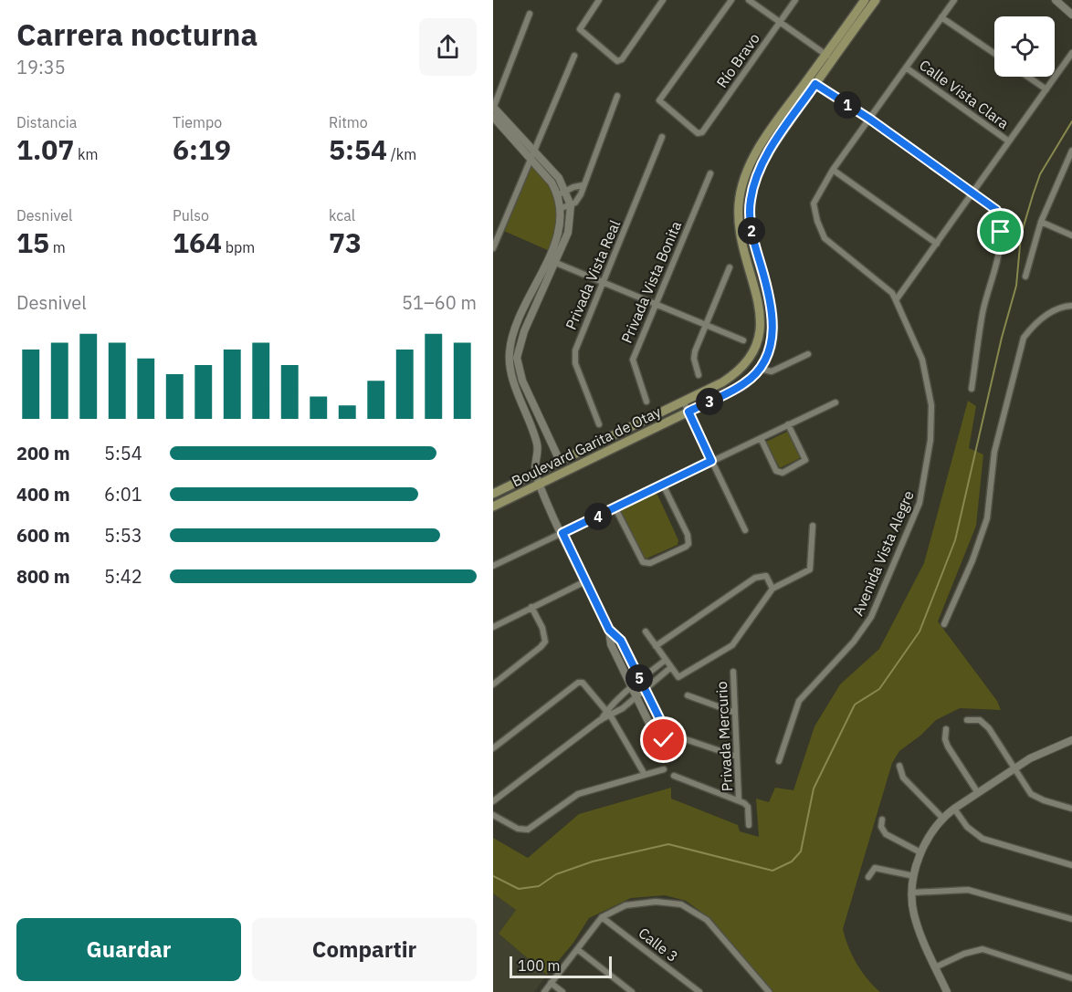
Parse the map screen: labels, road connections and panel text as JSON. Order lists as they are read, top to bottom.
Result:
{
  "streets": {
    "main road": ["Boulevard Garita de Otay"],
    "street": [
      "Río Bravo",
      "Calle Vista Clara",
      "Privada Vista Real",
      "Privada Vista Bonita",
      "Avenida Vista Alegre",
      "Privada Mercurio",
      "Calle 3"
    ]
  },
  "scale_bar": "100 m",
  "page": {
    "heading": ["Carrera nocturna", "19:35"],
    "pins": [
      "1",
      "2",
      "3",
      "4",
      "5"
    ],
    "stats": [
      ["Distancia", "1.07 km"],
      ["Tiempo", "6:19"],
      ["Ritmo", "5:54 /km"],
      ["Desnivel", "15 m"],
      ["Pulso", "164 bpm"],
      ["kcal", "73"]
    ],
    "chart": ["Desnivel", "51–60 m"],
    "list": [
      {
        "name": "200 m",
        "note": "5:54"
      },
      {
        "name": "400 m",
        "note": "6:01"
      },
      {
        "name": "600 m",
        "note": "5:53"
      },
      {
        "name": "800 m",
        "note": "5:42"
      }
    ],
    "buttons": ["Guardar", "Compartir"],
    "scale": "100 m"
  }
}
